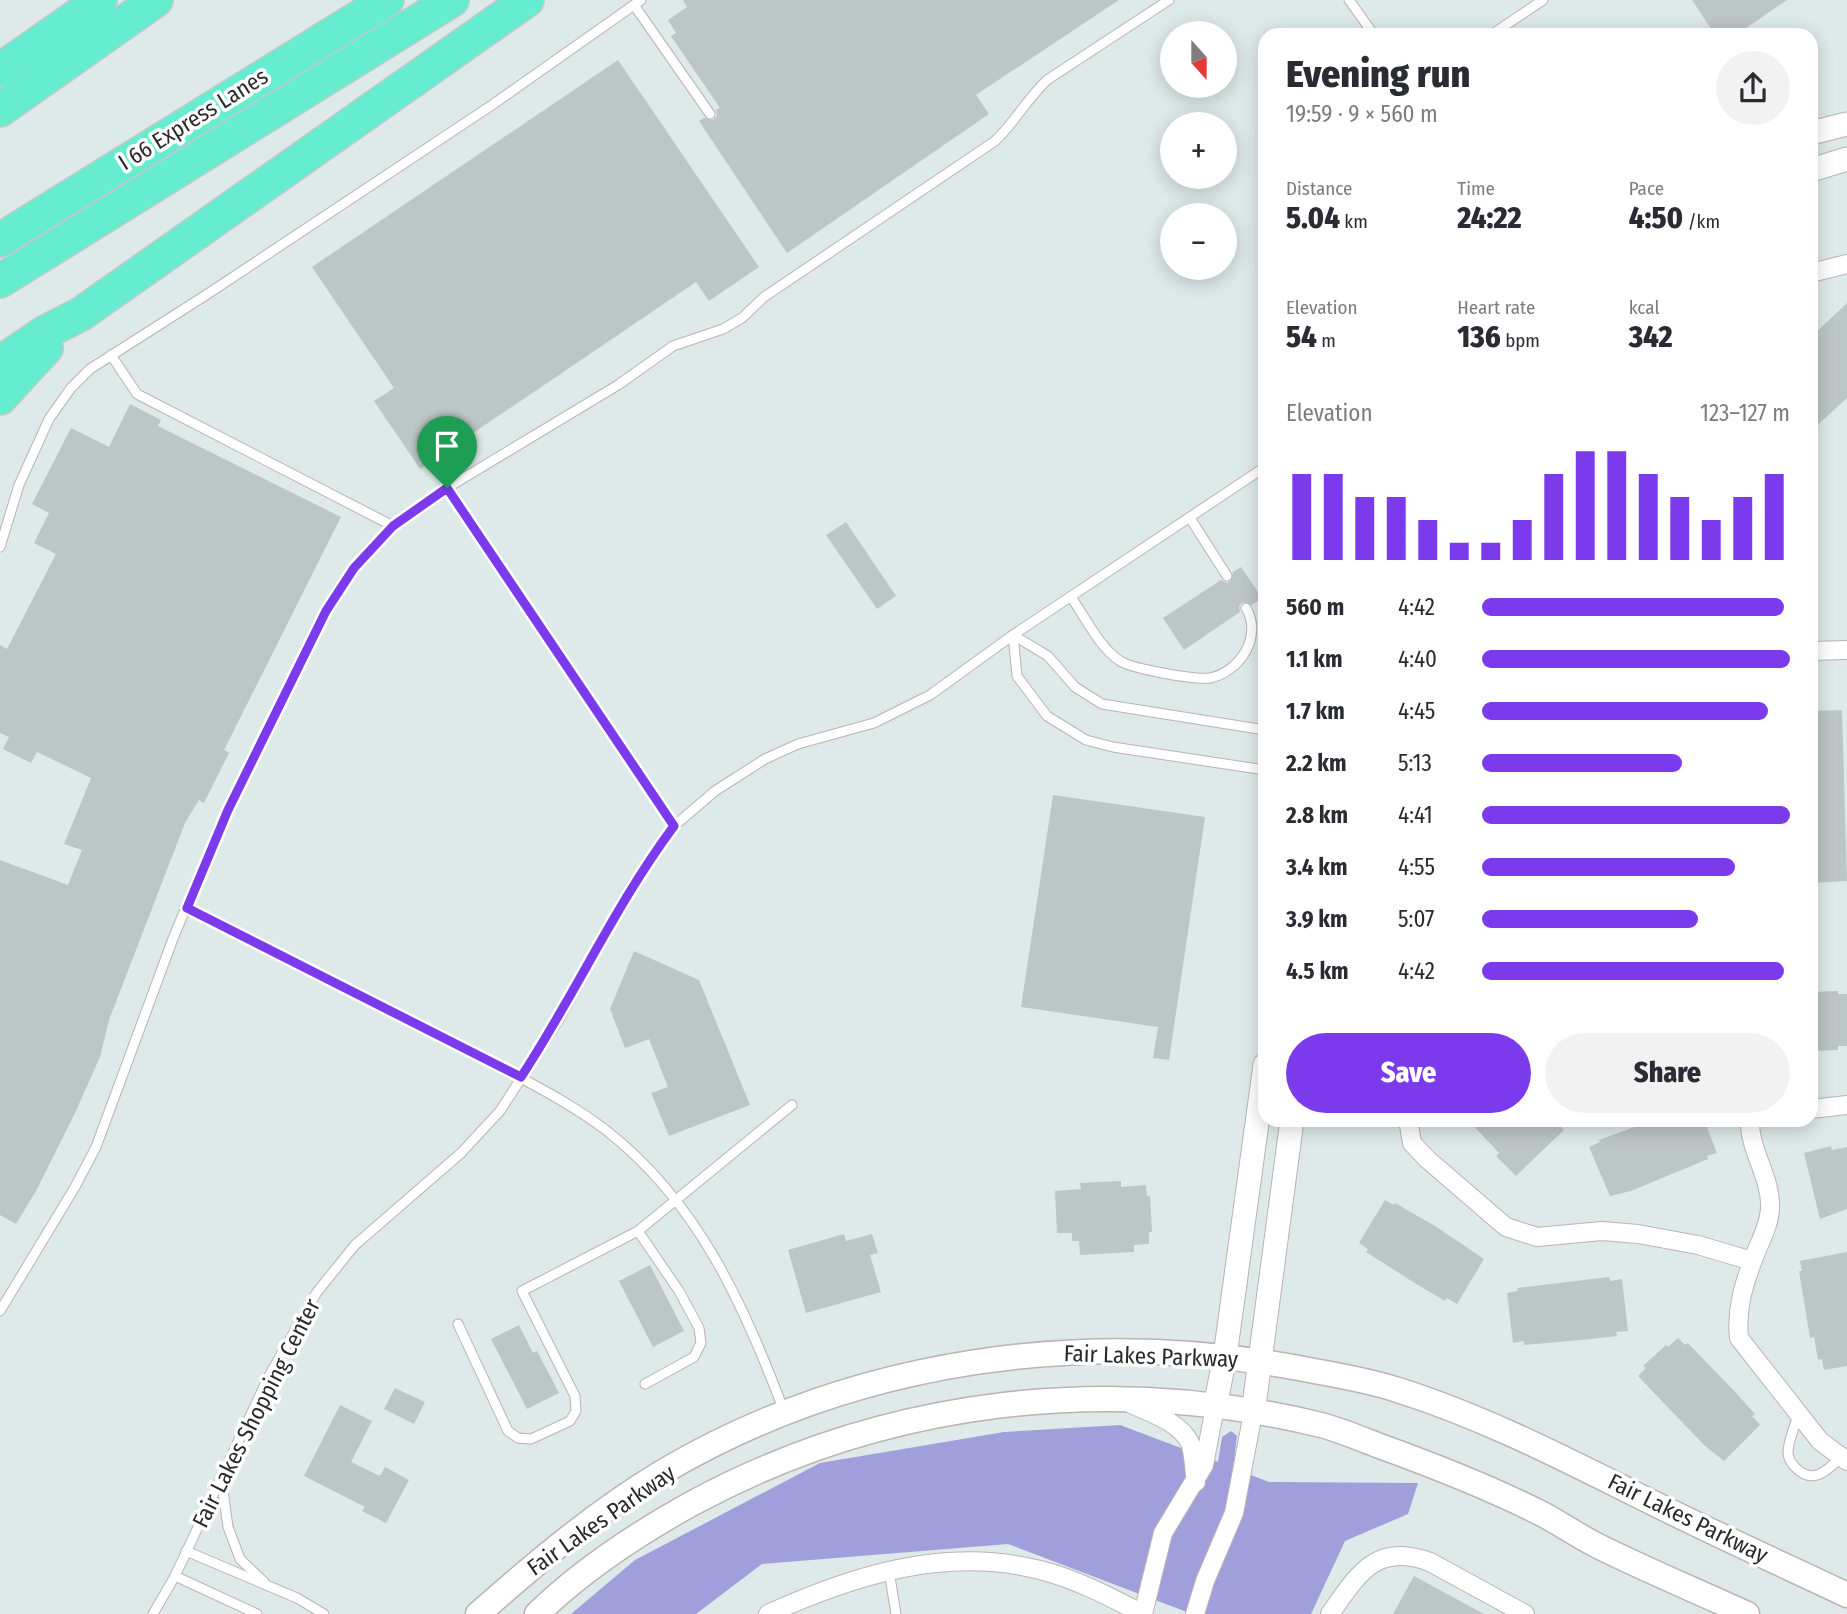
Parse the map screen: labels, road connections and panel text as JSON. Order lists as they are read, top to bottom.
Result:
{
  "streets": {
    "highway": ["I 66 Express Lanes"],
    "main road": ["Fair Lakes Parkway"],
    "lane": ["Fair Lakes Shopping Center"]
  },
  "north": "bottom",
  "page": {
    "map_buttons": ["+", "−"],
    "heading": ["Evening run", "19:59 · 9 × 560 m"],
    "stats": [
      ["Distance", "5.04 km"],
      ["Time", "24:22"],
      ["Pace", "4:50 /km"],
      ["Elevation", "54 m"],
      ["Heart rate", "136 bpm"],
      ["kcal", "342"]
    ],
    "chart": ["Elevation", "123–127 m"],
    "list": [
      {
        "name": "560 m",
        "note": "4:42"
      },
      {
        "name": "1.1 km",
        "note": "4:40"
      },
      {
        "name": "1.7 km",
        "note": "4:45"
      },
      {
        "name": "2.2 km",
        "note": "5:13"
      },
      {
        "name": "2.8 km",
        "note": "4:41"
      },
      {
        "name": "3.4 km",
        "note": "4:55"
      },
      {
        "name": "3.9 km",
        "note": "5:07"
      },
      {
        "name": "4.5 km",
        "note": "4:42"
      }
    ],
    "buttons": ["Save", "Share"]
  }
}
